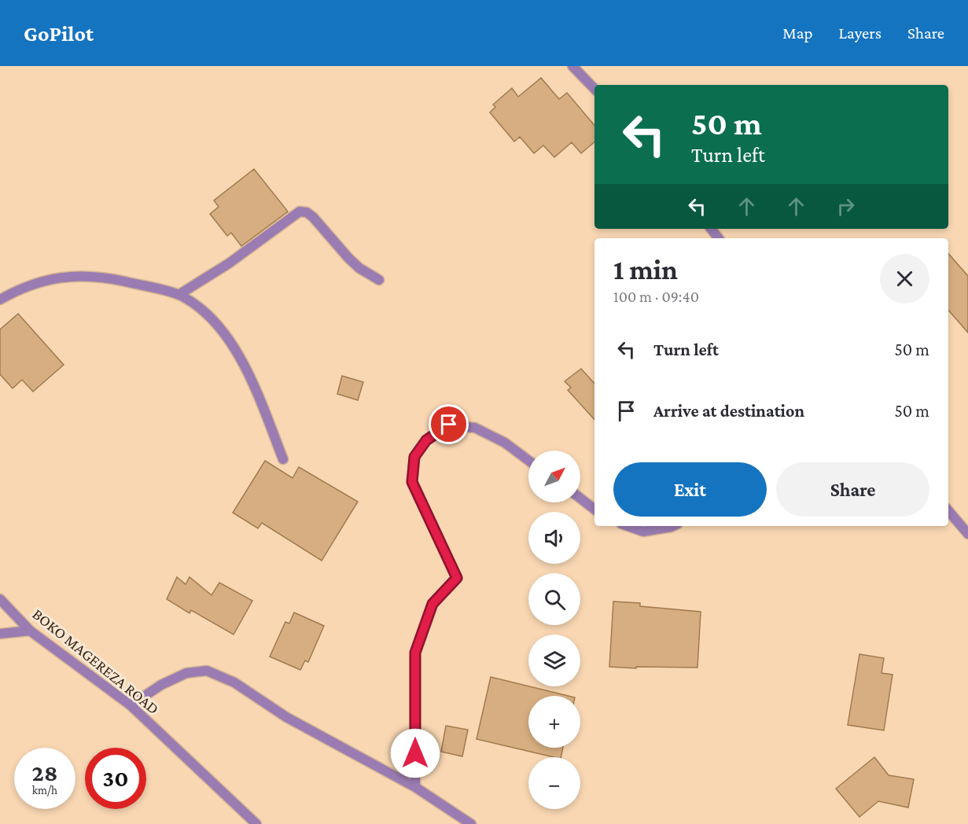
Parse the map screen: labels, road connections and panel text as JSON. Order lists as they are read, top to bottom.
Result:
{
  "streets": {
    "street": ["BOKO MAGEREZA ROAD"]
  },
  "north": "top right",
  "page": {
    "header": "GoPilot",
    "nav": ["Map", "Layers", "Share"],
    "turn": ["50 m", "Turn left"],
    "heading": ["1 min", "100 m · 09:40"],
    "list": [
      {
        "name": "Turn left",
        "value": "50 m"
      },
      {
        "name": "Arrive at destination",
        "value": "50 m"
      }
    ],
    "map_buttons": ["+", "−"],
    "buttons": ["Exit", "Share"],
    "speed": "28 km/h",
    "limit": "30"
  }
}
